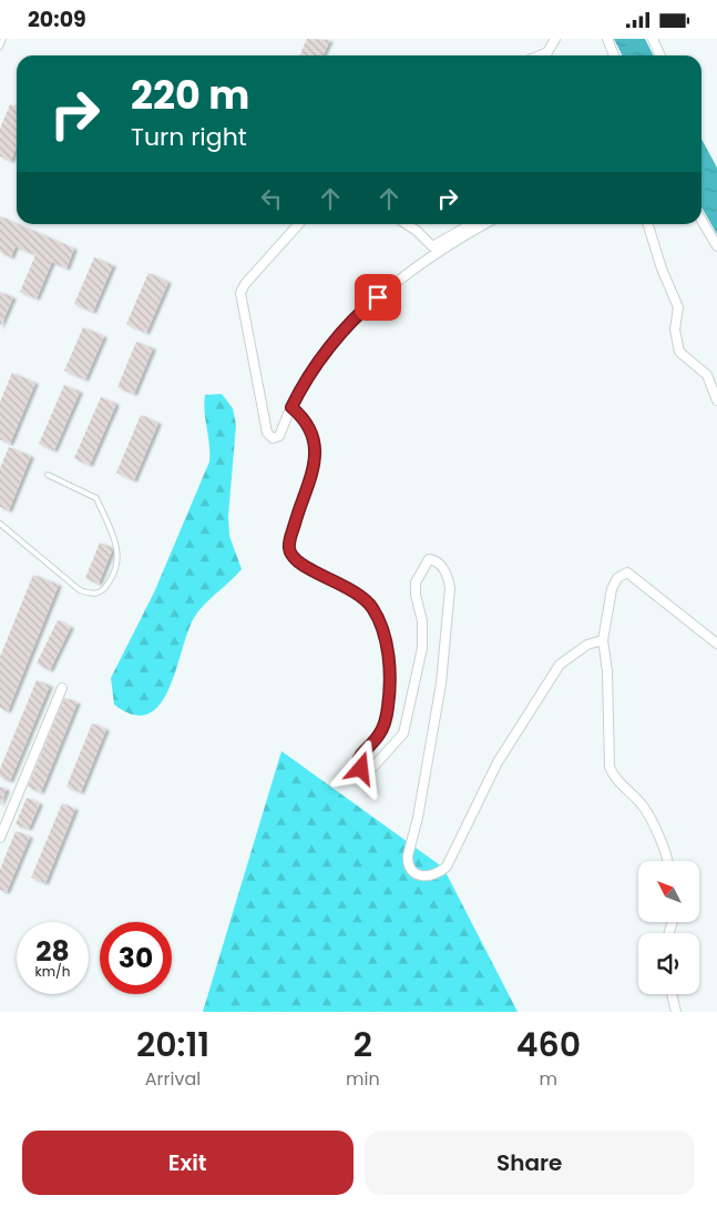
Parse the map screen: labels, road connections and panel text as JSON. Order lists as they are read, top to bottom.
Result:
{
  "north": "top left",
  "page": {
    "status": "20:09",
    "turn": ["220 m", "Turn right"],
    "speed": "28 km/h",
    "limit": "30",
    "eta": [
      "20:11",
      "Arrival",
      "2",
      "min",
      "460",
      "m"
    ],
    "buttons": ["Exit", "Share"]
  }
}
